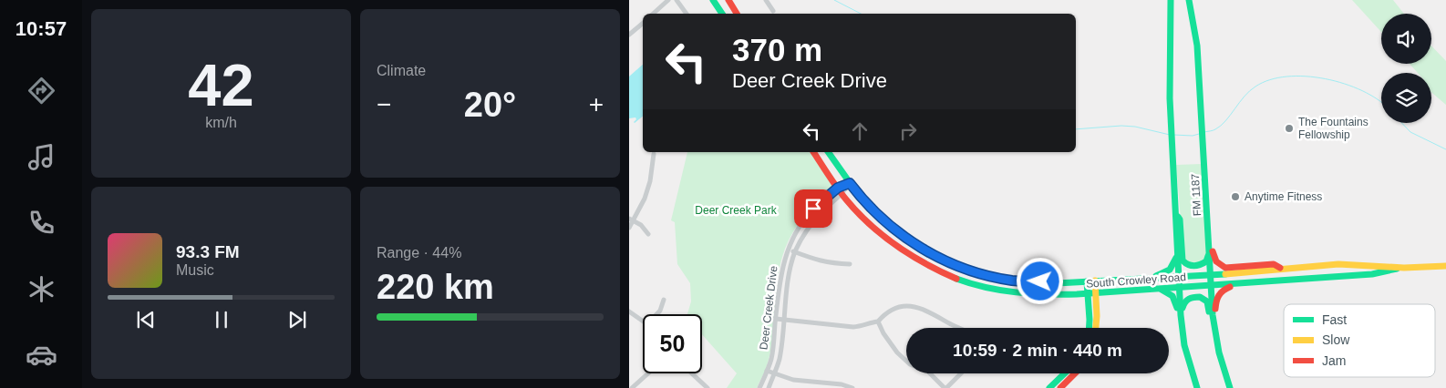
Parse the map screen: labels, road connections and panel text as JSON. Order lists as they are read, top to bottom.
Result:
{
  "streets": {
    "main road": ["FM 1187", "South Crowley Road"],
    "street": ["Deer Creek Drive"]
  },
  "crossings": [
    ["FM 1187", "South Crowley Road"],
    ["South Crowley Road", "Deer Creek Drive"]
  ],
  "parks": ["Deer Creek Park"],
  "places": ["The Fountains Fellowship", "Anytime Fitness"],
  "legend": ["Fast", "Slow", "Jam"],
  "page": {
    "tabs": "10:57",
    "tile": [
      ["42", "km/h"],
      "Climate",
      ["Range · 44%", "220 km"]
    ],
    "turn": ["370 m", "Deer Creek Drive"],
    "heat": ["−", "20°", "+"],
    "song": ["93.3 FM", "Music"],
    "limit": "50",
    "trip": "10:59 · 2 min · 440 m"
  }
}
